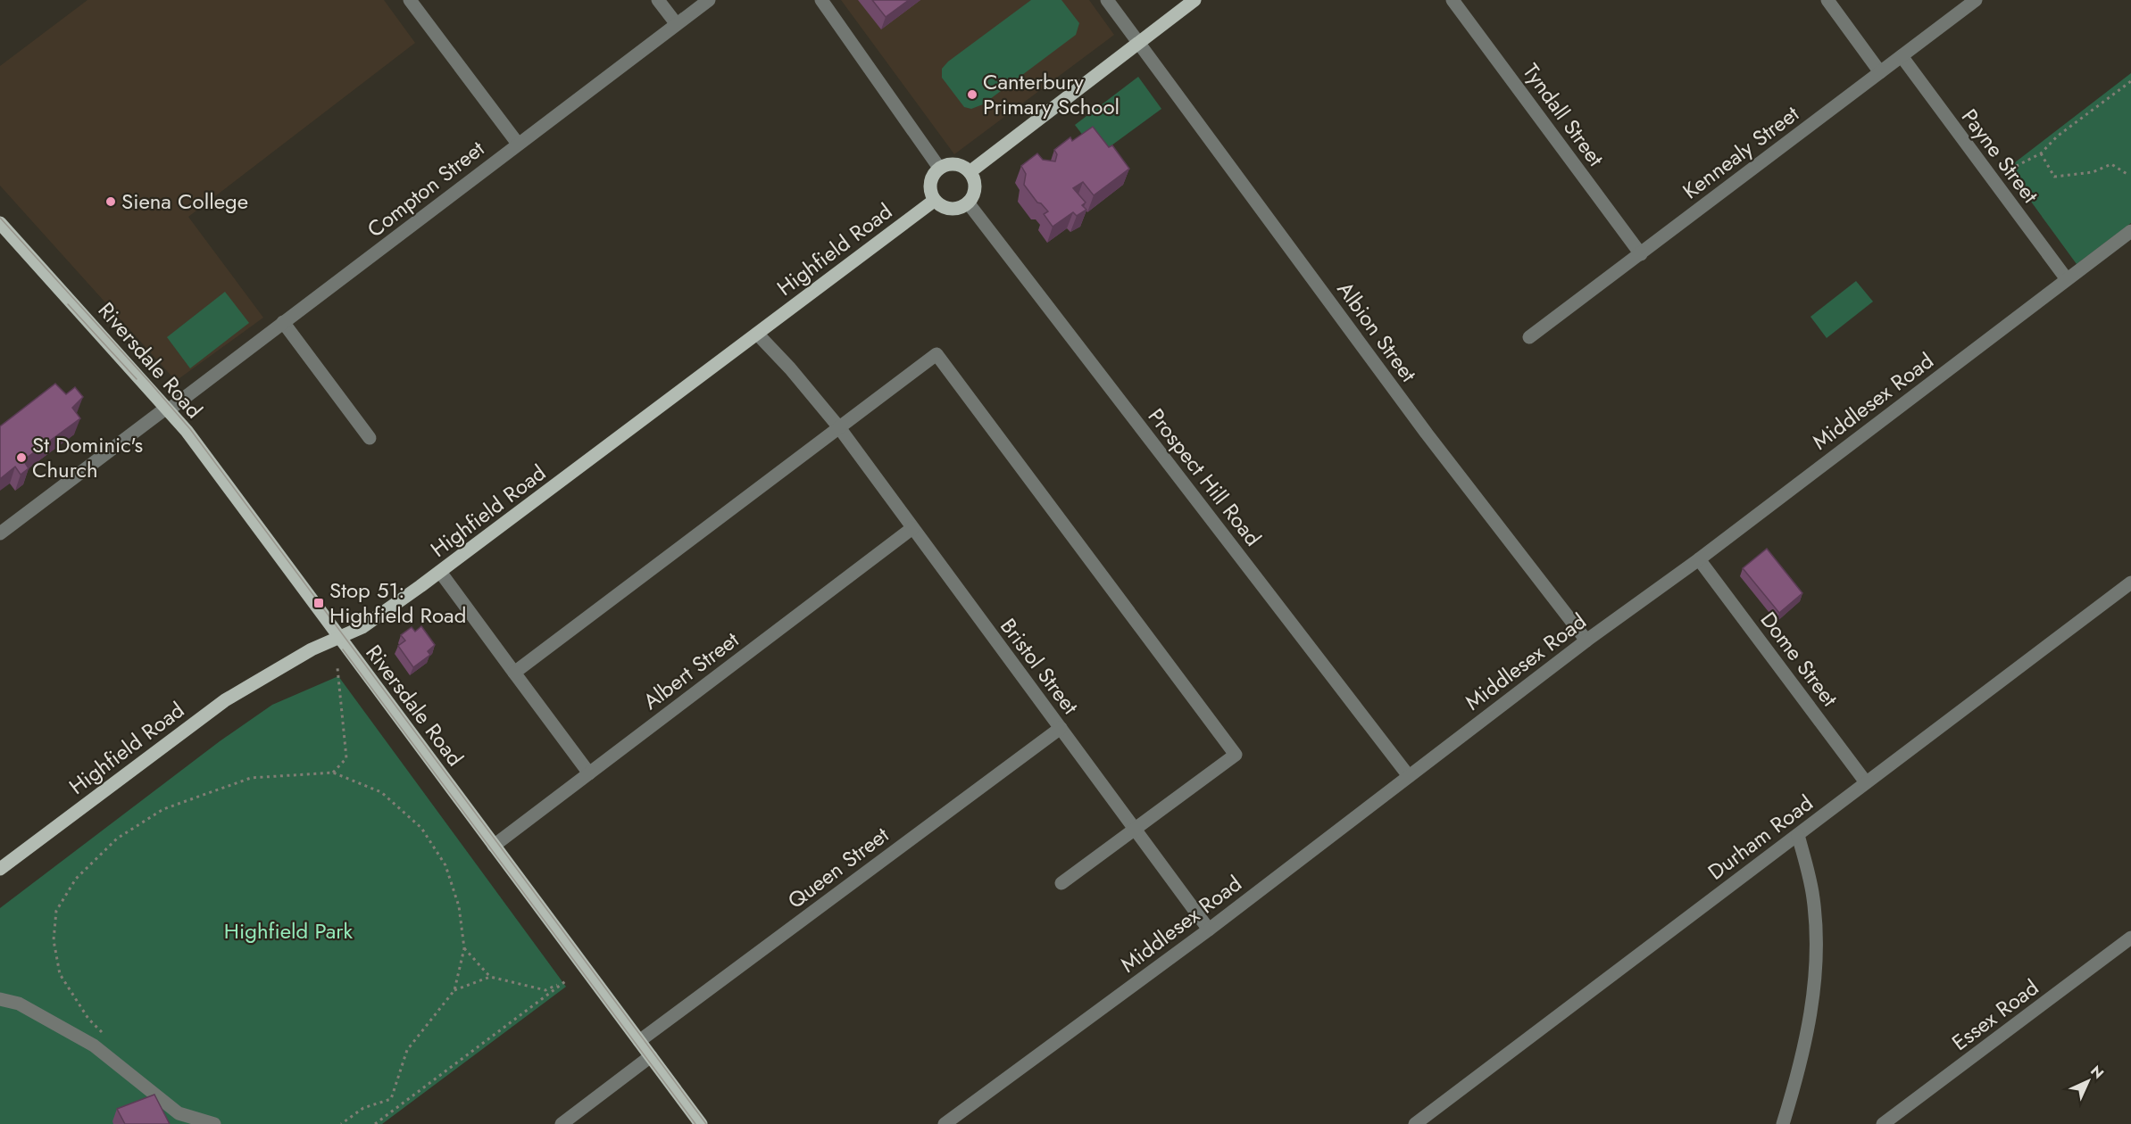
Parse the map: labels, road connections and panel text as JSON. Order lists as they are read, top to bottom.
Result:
{
  "streets": {
    "main road": ["Highfield Road", "Riversdale Road"],
    "street": [
      "Tyndall Street",
      "Kennealy Street",
      "Payne Street",
      "Compton Street",
      "Albion Street",
      "Middlesex Road",
      "Prospect Hill Road",
      "Dome Street",
      "Bristol Street",
      "Albert Street",
      "Durham Road",
      "Queen Street",
      "Essex Road"
    ]
  },
  "crossings": [
    ["Tyndall Street", "Kennealy Street"],
    ["Kennealy Street", "Payne Street"],
    ["Payne Street", "Middlesex Road"],
    ["Compton Street", "Riversdale Road"],
    ["Highfield Road", "Riversdale Road"],
    ["Highfield Road", "Prospect Hill Road"],
    ["Highfield Road", "Bristol Street"],
    ["Albion Street", "Middlesex Road"],
    ["Riversdale Road", "Albert Street"],
    ["Riversdale Road", "Queen Street"],
    ["Middlesex Road", "Prospect Hill Road"],
    ["Middlesex Road", "Dome Street"],
    ["Middlesex Road", "Bristol Street"],
    ["Dome Street", "Durham Road"],
    ["Bristol Street", "Albert Street"],
    ["Bristol Street", "Queen Street"]
  ],
  "parks": ["Highfield Park"],
  "places": {
    "other": ["Canterbury Primary School", "Siena College", "St Dominic's Church"],
    "transit": ["Stop 51: Highfield Road"]
  },
  "north": "top right"
}
